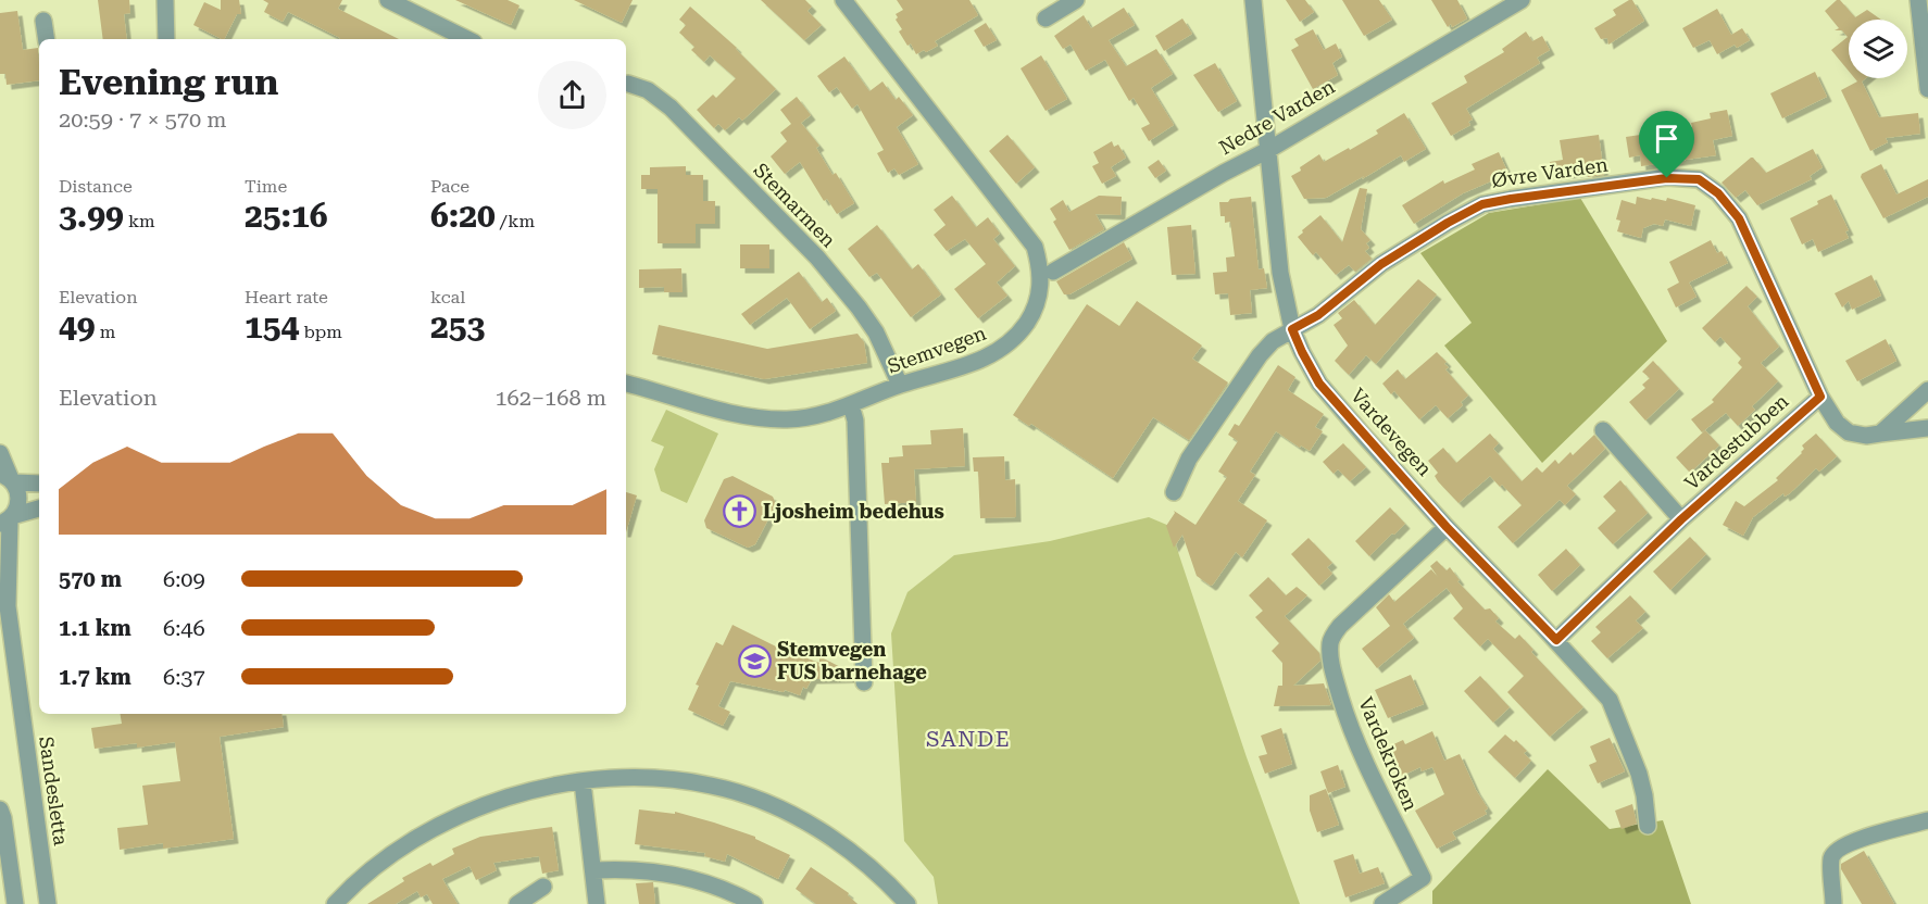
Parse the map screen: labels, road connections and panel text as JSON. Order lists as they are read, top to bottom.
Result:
{
  "streets": {
    "street": [
      "Nedre Varden",
      "Øvre Varden",
      "Stemarmen",
      "Stemvegen",
      "Vardevegen",
      "Vardestubben",
      "Vardekroken",
      "Sandesletta"
    ]
  },
  "crossings": [
    ["Nedre Varden", "Vardevegen"],
    ["Øvre Varden", "Vardevegen"],
    ["Øvre Varden", "Vardestubben"],
    ["Stemarmen", "Stemvegen"],
    ["Vardevegen", "Vardestubben"],
    ["Vardevegen", "Vardekroken"]
  ],
  "districts": ["SANDE"],
  "places": {
    "church": ["Ljosheim bedehus"],
    "school or university": ["Stemvegen FUS barnehage"]
  },
  "page": {
    "heading": ["Evening run", "20:59 · 7 × 570 m"],
    "stats": [
      ["Distance", "3.99 km"],
      ["Time", "25:16"],
      ["Pace", "6:20 /km"],
      ["Elevation", "49 m"],
      ["Heart rate", "154 bpm"],
      ["kcal", "253"]
    ],
    "chart": ["Elevation", "162–168 m"],
    "list": [
      {
        "name": "570 m",
        "note": "6:09"
      },
      {
        "name": "1.1 km",
        "note": "6:46"
      },
      {
        "name": "1.7 km",
        "note": "6:37"
      }
    ]
  }
}
